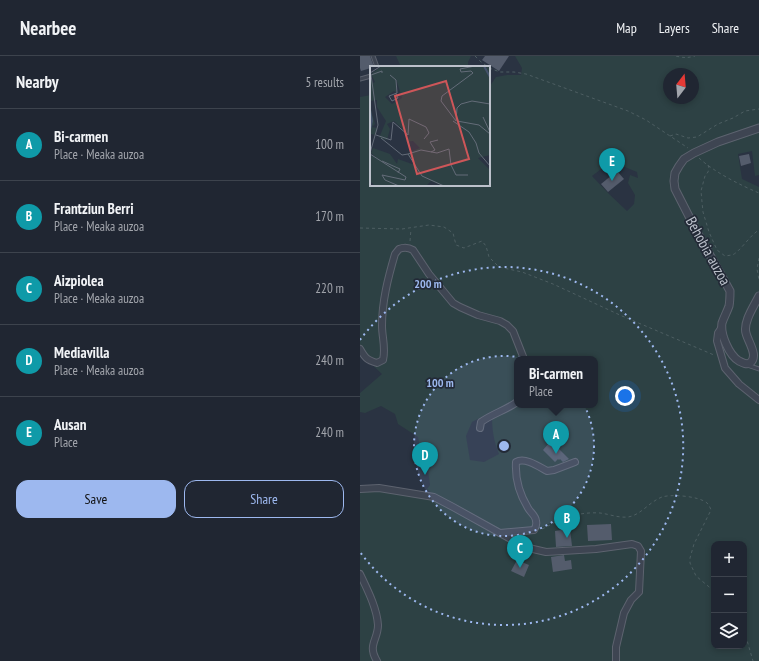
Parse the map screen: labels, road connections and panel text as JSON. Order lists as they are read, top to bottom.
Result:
{
  "streets": {
    "street": ["Behobia auzoa"]
  },
  "north": "top",
  "page": {
    "header": "Nearbee",
    "nav": ["Map", "Layers", "Share"],
    "heading": ["Nearby", "5 results"],
    "list": [
      {
        "mark": "A",
        "name": "Bi-carmen",
        "note": "Place · Meaka auzoa",
        "value": "100 m"
      },
      {
        "mark": "B",
        "name": "Frantziun Berri",
        "note": "Place · Meaka auzoa",
        "value": "170 m"
      },
      {
        "mark": "C",
        "name": "Aizpiolea",
        "note": "Place · Meaka auzoa",
        "value": "220 m"
      },
      {
        "mark": "D",
        "name": "Mediavilla",
        "note": "Place · Meaka auzoa",
        "value": "240 m"
      },
      {
        "mark": "E",
        "name": "Ausan",
        "note": "Place",
        "value": "240 m"
      }
    ],
    "pins": [
      "E",
      "A",
      "D",
      "B",
      "C"
    ],
    "popup": ["Bi-carmen", "Place"],
    "buttons": ["Save", "Share"],
    "map_buttons": ["+", "−"]
  },
  "rings": ["200 m", "100 m"]
}
